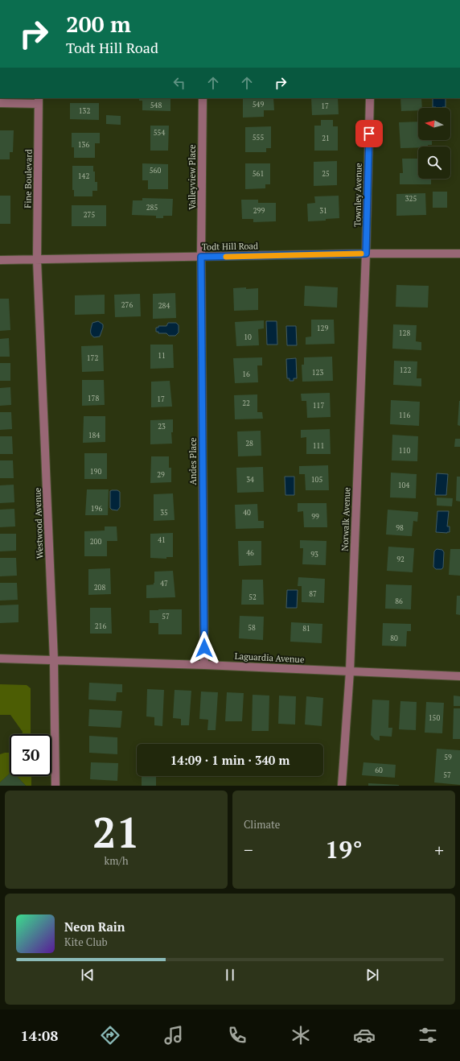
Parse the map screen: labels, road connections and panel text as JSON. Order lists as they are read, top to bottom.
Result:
{
  "streets": {
    "street": [
      "Valleyview Place",
      "Fine Boulevard",
      "Townley Avenue",
      "Todt Hill Road",
      "Andes Place",
      "Norwalk Avenue",
      "Westwood Avenue",
      "Laguardia Avenue"
    ]
  },
  "crossings": [
    ["Valleyview Place", "Todt Hill Road"],
    ["Valleyview Place", "Andes Place"],
    ["Fine Boulevard", "Todt Hill Road"],
    ["Fine Boulevard", "Westwood Avenue"],
    ["Townley Avenue", "Todt Hill Road"],
    ["Townley Avenue", "Norwalk Avenue"],
    ["Todt Hill Road", "Andes Place"],
    ["Todt Hill Road", "Norwalk Avenue"],
    ["Todt Hill Road", "Westwood Avenue"],
    ["Andes Place", "Laguardia Avenue"],
    ["Norwalk Avenue", "Laguardia Avenue"],
    ["Westwood Avenue", "Laguardia Avenue"]
  ],
  "house_numbers": [
    "549",
    "548",
    "17",
    "132",
    "554",
    "555",
    "21",
    "136",
    "560",
    "561",
    "25",
    "142",
    "325",
    "285",
    "299",
    "31",
    "275",
    "276",
    "284",
    "129",
    "128",
    "10",
    "11",
    "172",
    "122",
    "123",
    "16",
    "178",
    "17",
    "22",
    "117",
    "116",
    "23",
    "184",
    "28",
    "111",
    "110",
    "190",
    "29",
    "34",
    "105",
    "104",
    "196",
    "35",
    "40",
    "99",
    "98",
    "41",
    "200",
    "46",
    "93",
    "92",
    "47",
    "208",
    "87",
    "52",
    "86",
    "57",
    "216",
    "58",
    "81",
    "80",
    "150",
    "59",
    "60",
    "57"
  ],
  "north": "left",
  "page": {
    "turn": ["200 m", "Todt Hill Road"],
    "limit": "30",
    "trip": "14:09 · 1 min · 340 m",
    "tile": [
      ["21", "km/h"],
      "Climate"
    ],
    "heat": ["−", "19°", "+"],
    "song": ["Neon Rain", "Kite Club"],
    "tabs": "14:08"
  }
}
